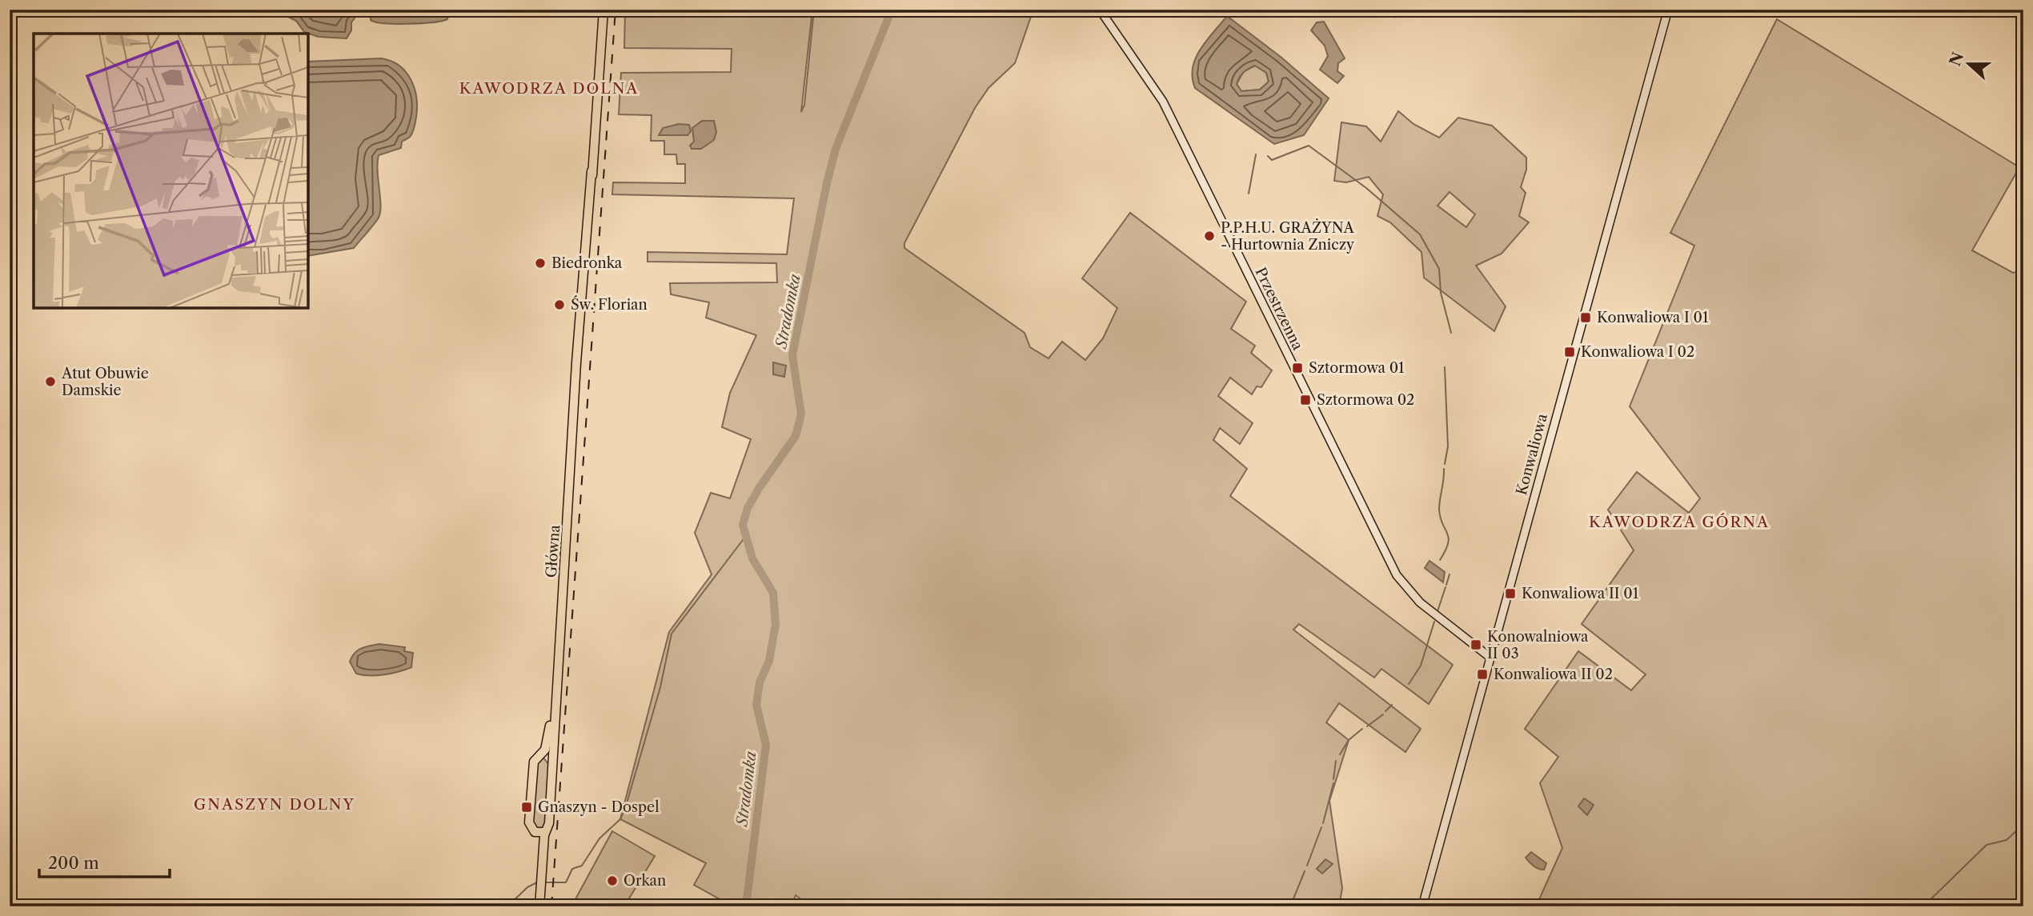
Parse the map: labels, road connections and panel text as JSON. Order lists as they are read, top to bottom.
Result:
{
  "streets": {
    "main road": ["Główna"],
    "street": ["Przestrzenna", "Konwaliowa"]
  },
  "crossings": [
    ["Przestrzenna", "Konwaliowa"]
  ],
  "districts": ["KAWODRZA DOLNA", "KAWODRZA GÓRNA", "GNASZYN DOLNY"],
  "water": ["Stradomka"],
  "places": {
    "other": [
      "P.P.H.U. GRAŻYNA - Hurtownia Zniczy",
      "Biedronka",
      "Św. Florian",
      "Atut Obuwie Damskie",
      "Orkan"
    ],
    "transit": [
      "Konwaliowa I 01",
      "Konwaliowa I 02",
      "Sztormowa 01",
      "Sztormowa 02",
      "Konwaliowa II 01",
      "Konowalniowa II 03",
      "Konwaliowa II 02",
      "Gnaszyn - Dospel"
    ]
  },
  "scale_bar": "200 m",
  "north": "left"
}
